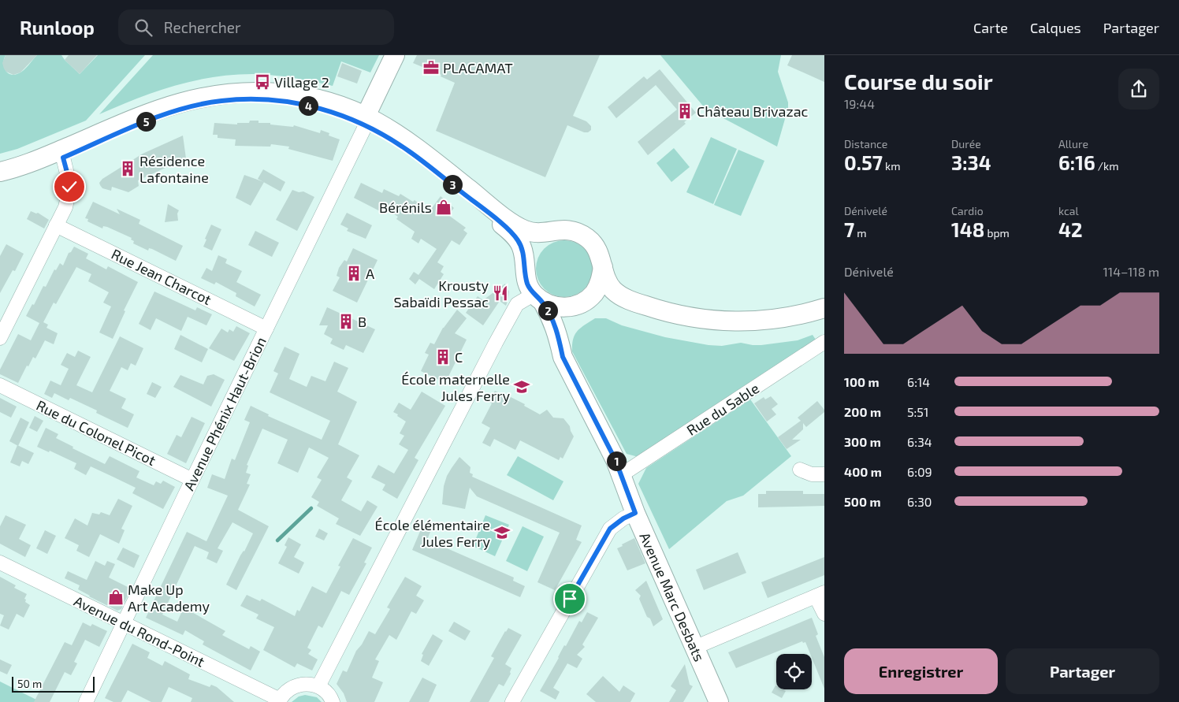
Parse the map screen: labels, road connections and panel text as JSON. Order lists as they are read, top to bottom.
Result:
{
  "streets": {
    "main road": ["Avenue Marc Desbats"],
    "street": [
      "Rue Jean Charcot",
      "Rue du Sable",
      "Avenue Phénix Haut-Brion",
      "Rue du Colonel Picot",
      "Avenue du Rond-Point"
    ]
  },
  "crossings": [
    ["Rue Jean Charcot", "Avenue Phénix Haut-Brion"],
    ["Rue du Sable", "Avenue Marc Desbats"],
    ["Avenue Phénix Haut-Brion", "Rue du Colonel Picot"],
    ["Avenue Phénix Haut-Brion", "Avenue du Rond-Point"]
  ],
  "places": {
    "office": ["PLACAMAT"],
    "bus stop": ["Village 2"],
    "building": [
      "Château Brivazac",
      "Résidence Lafontaine",
      "A",
      "B",
      "C"
    ],
    "shop": ["Bérénils", "Make Up Art Academy"],
    "restaurant": ["Krousty Sabaïdi Pessac"],
    "school or university": ["École maternelle Jules Ferry", "École élémentaire Jules Ferry"]
  },
  "scale_bar": "50 m",
  "page": {
    "header": "Runloop",
    "search": "Rechercher",
    "nav": ["Carte", "Calques", "Partager"],
    "heading": ["Course du soir", "19:44"],
    "pins": [
      "4",
      "5",
      "3",
      "2",
      "1"
    ],
    "stats": [
      ["Distance", "0.57 km"],
      ["Durée", "3:34"],
      ["Allure", "6:16 /km"],
      ["Dénivelé", "7 m"],
      ["Cardio", "148 bpm"],
      ["kcal", "42"]
    ],
    "chart": ["Dénivelé", "114–118 m"],
    "list": [
      {
        "name": "100 m",
        "note": "6:14"
      },
      {
        "name": "200 m",
        "note": "5:51"
      },
      {
        "name": "300 m",
        "note": "6:34"
      },
      {
        "name": "400 m",
        "note": "6:09"
      },
      {
        "name": "500 m",
        "note": "6:30"
      }
    ],
    "buttons": ["Enregistrer", "Partager"],
    "scale": "50 m"
  }
}
